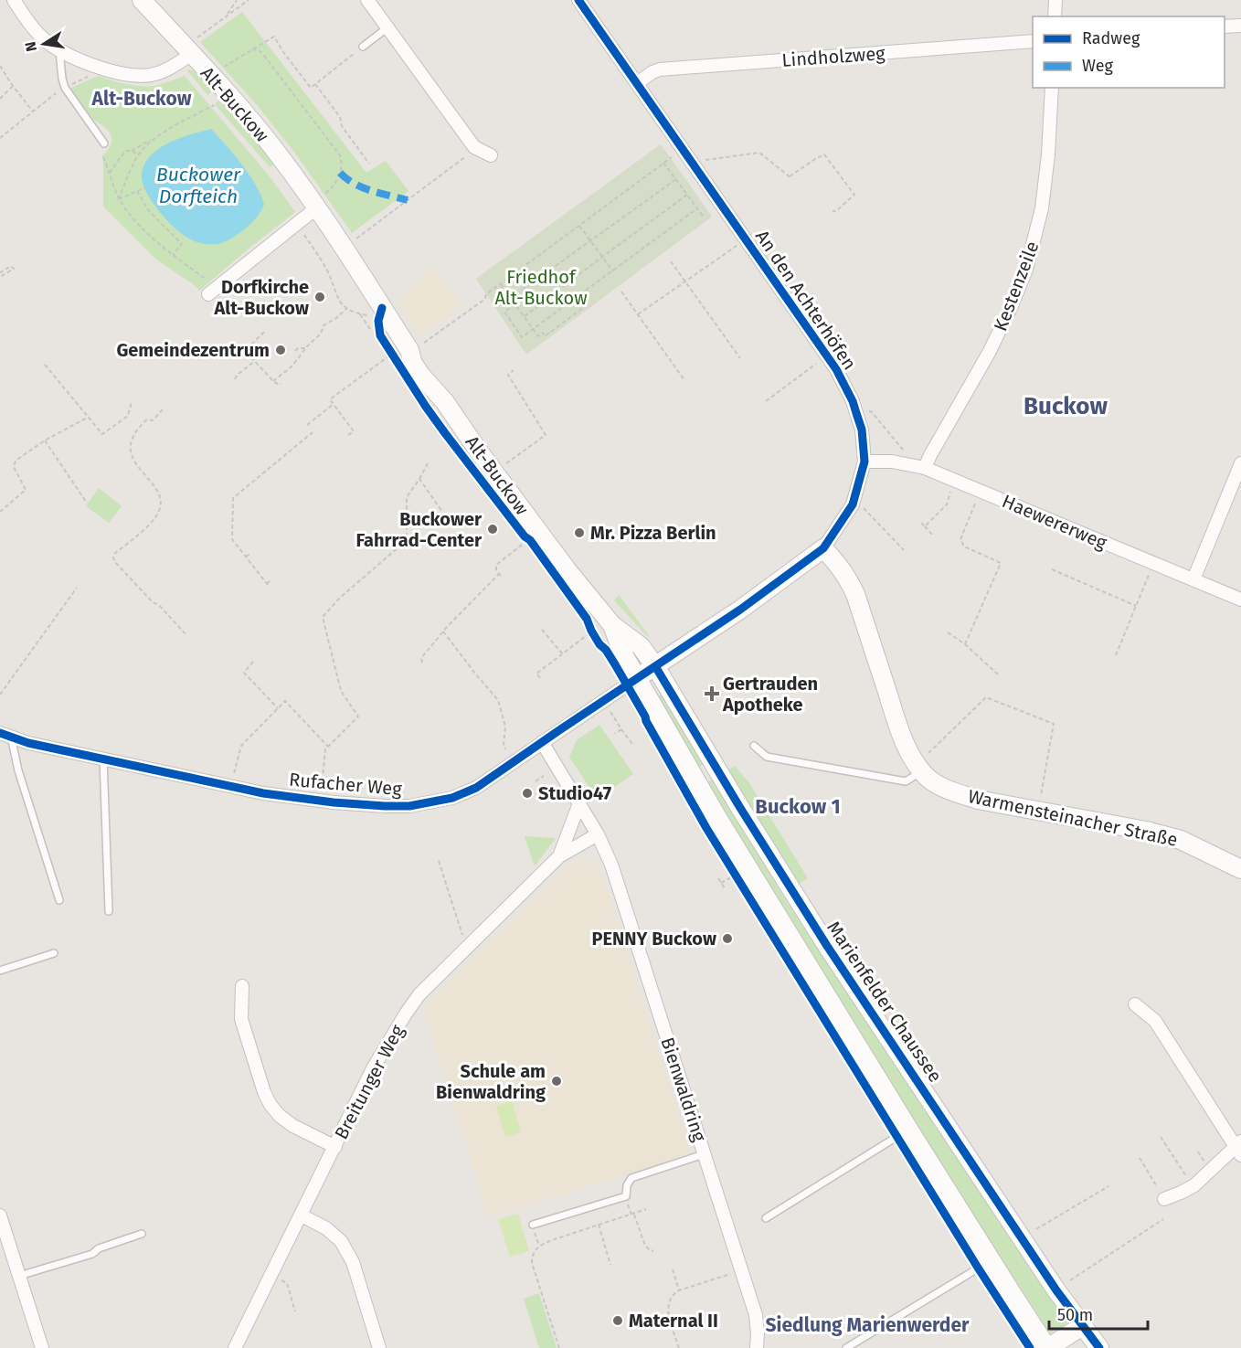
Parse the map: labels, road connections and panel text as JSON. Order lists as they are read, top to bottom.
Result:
{
  "streets": {
    "main road": [
      "Alt-Buckow",
      "An den Achterhöfen",
      "Rufacher Weg",
      "Warmensteinacher Straße",
      "Marienfelder Chaussee"
    ],
    "street": [
      "Lindholzweg",
      "Kestenzeile",
      "Haewererweg",
      "Breitunger Weg",
      "Bienwaldring"
    ]
  },
  "crossings": [
    ["Lindholzweg", "An den Achterhöfen"],
    ["Alt-Buckow", "Marienfelder Chaussee"],
    ["Kestenzeile", "Haewererweg"],
    ["An den Achterhöfen", "Haewererweg"],
    ["An den Achterhöfen", "Rufacher Weg"],
    ["An den Achterhöfen", "Warmensteinacher Straße"],
    ["An den Achterhöfen", "Marienfelder Chaussee"],
    ["Rufacher Weg", "Marienfelder Chaussee"],
    ["Breitunger Weg", "Bienwaldring"]
  ],
  "districts": [
    "Alt-Buckow",
    "Buckow",
    "Buckow 1",
    "Siedlung Marienwerder"
  ],
  "water": ["Buckower Dorfteich"],
  "parks": ["Friedhof Alt-Buckow"],
  "places": {
    "other": [
      "Dorfkirche Alt-Buckow",
      "Gemeindezentrum",
      "Buckower Fahrrad-Center",
      "Mr. Pizza Berlin",
      "Studio47",
      "PENNY Buckow",
      "Schule am Bienwaldring",
      "Maternal II"
    ],
    "health": ["Gertrauden Apotheke"]
  },
  "legend": ["Radweg", "Weg"],
  "scale_bar": "50 m",
  "north": "left"
}
